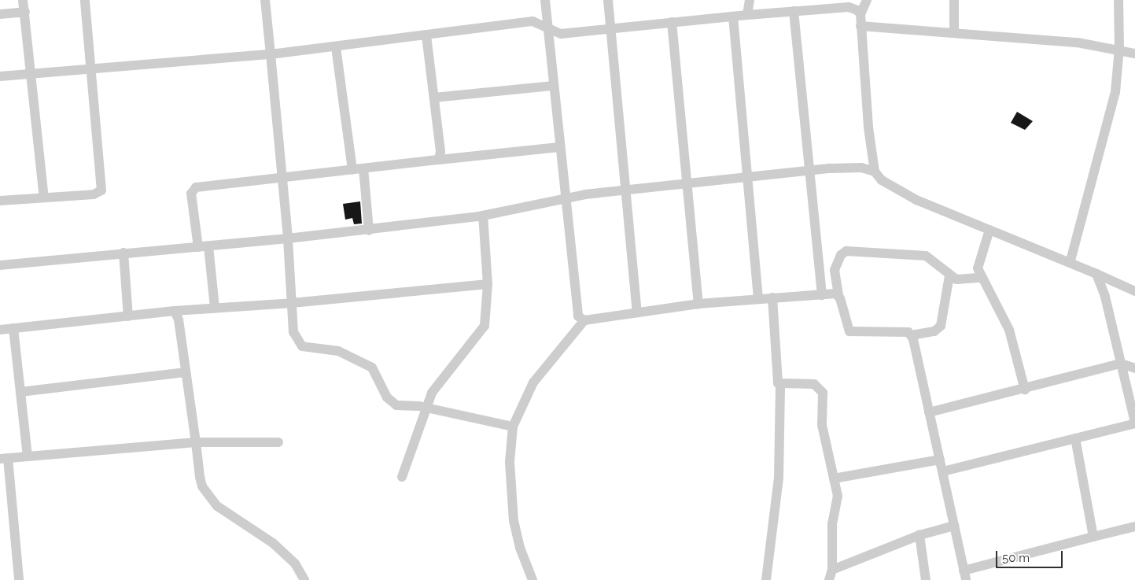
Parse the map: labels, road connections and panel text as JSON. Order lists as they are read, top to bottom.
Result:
{
  "scale_bar": "50 m"
}
